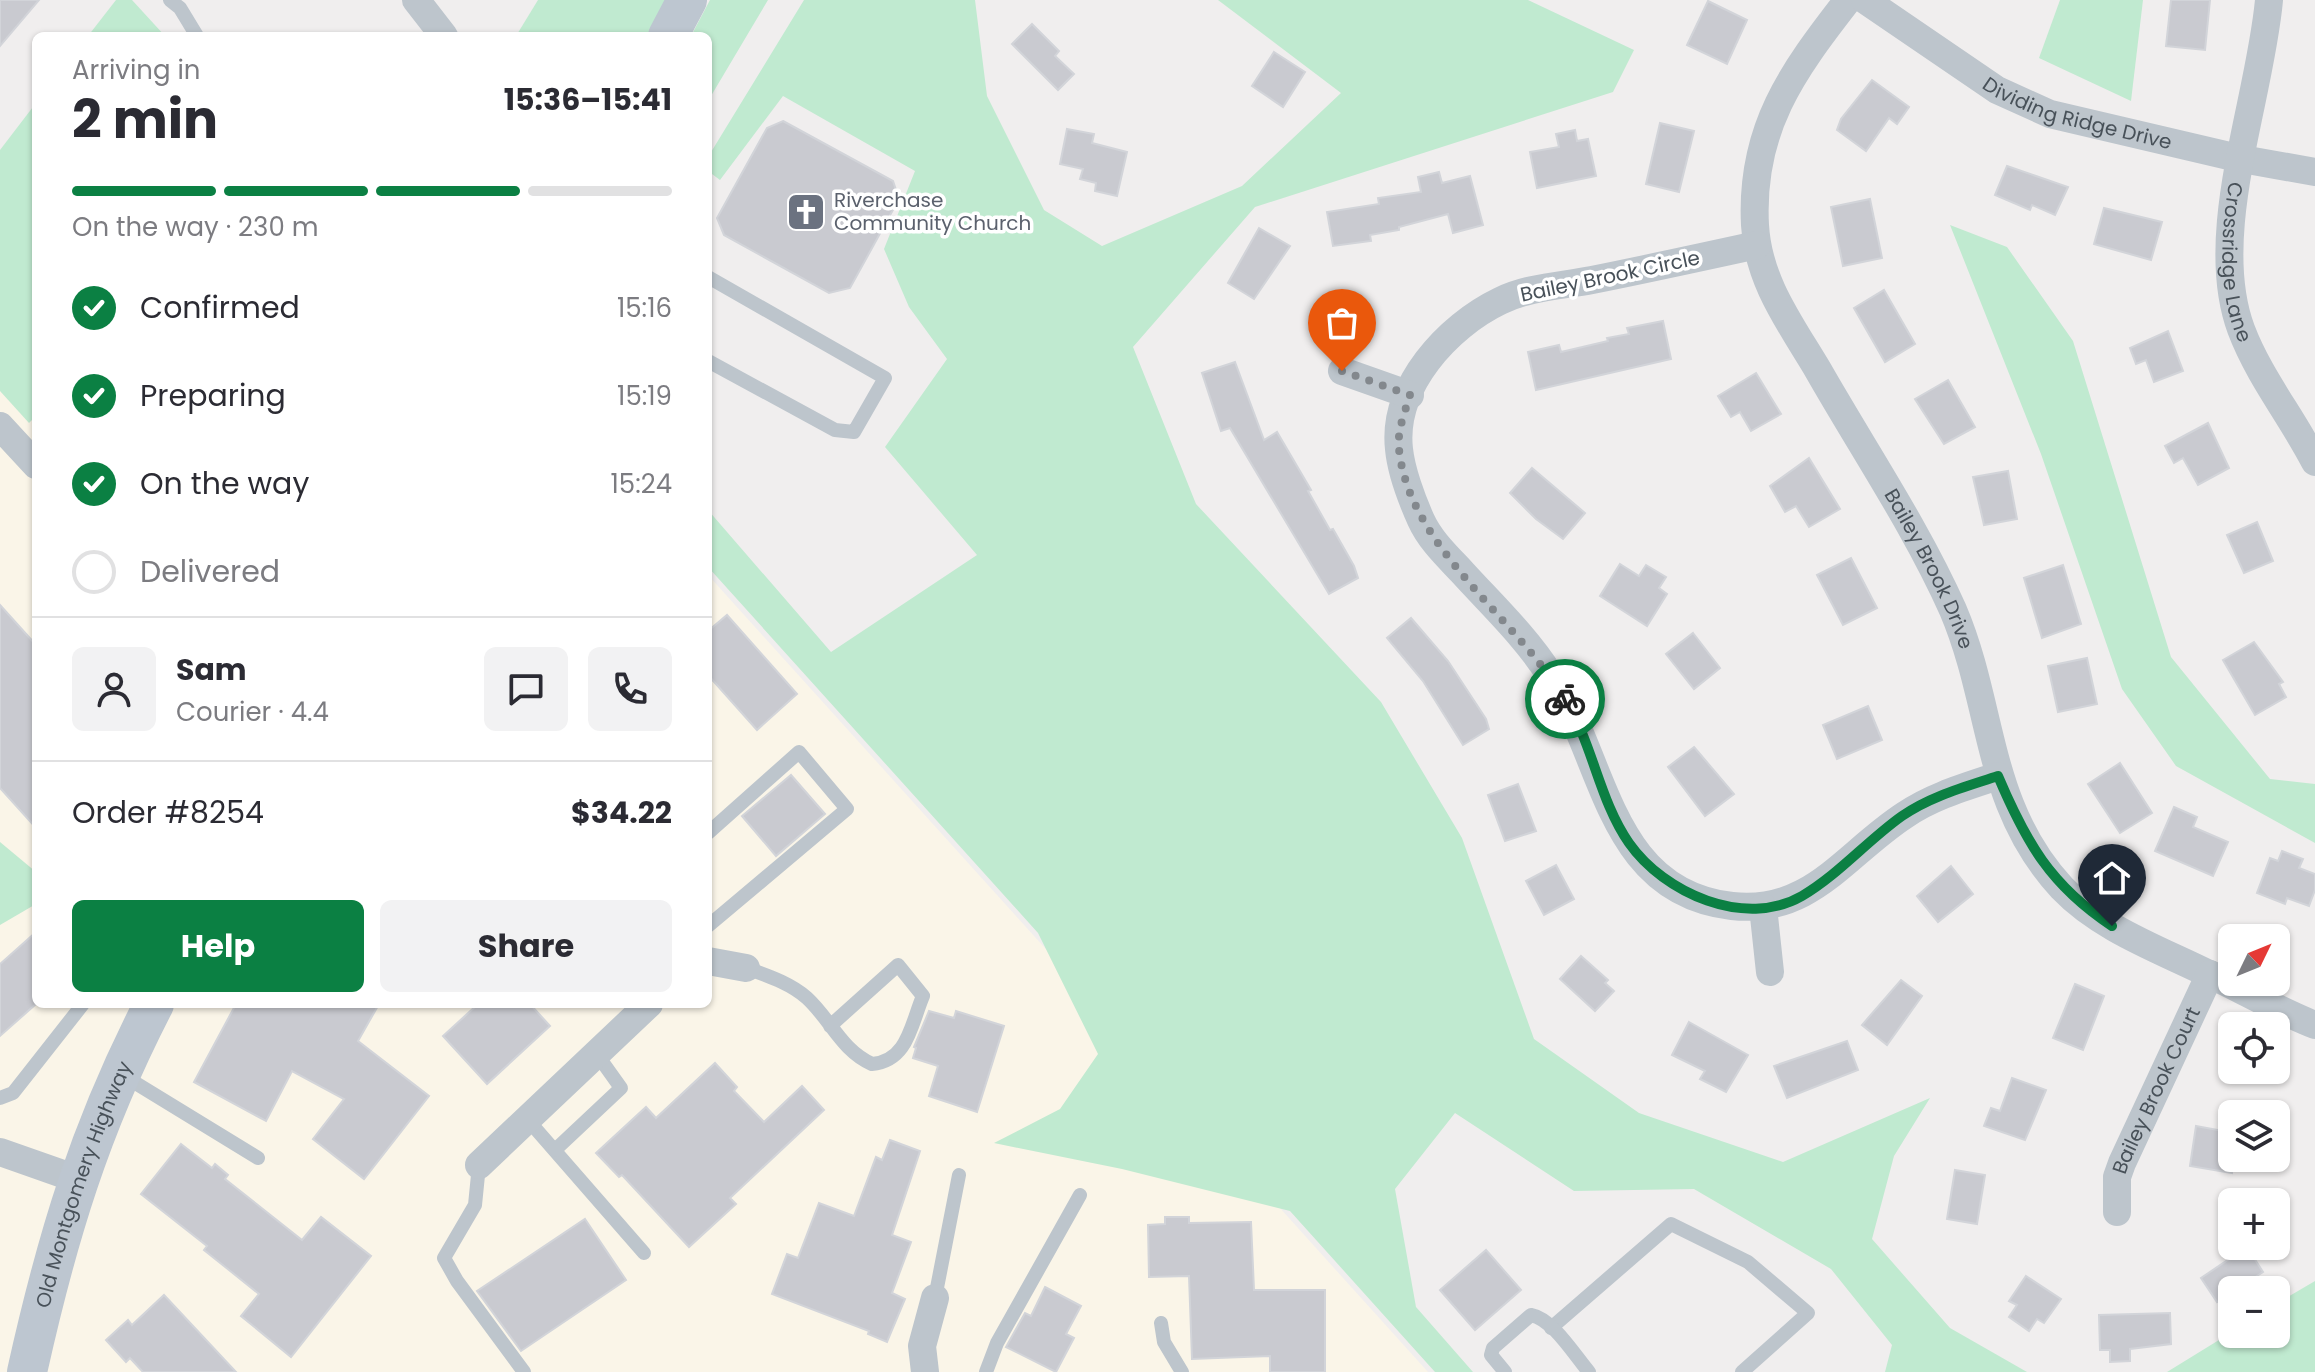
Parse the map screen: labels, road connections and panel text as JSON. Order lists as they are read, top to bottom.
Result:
{
  "streets": {
    "street": [
      "Dividing Ridge Drive",
      "Crossridge Lane",
      "Bailey Brook Circle",
      "Bailey Brook Drive",
      "Bailey Brook Court",
      "Old Montgomery Highway"
    ]
  },
  "crossings": [
    ["Dividing Ridge Drive", "Crossridge Lane"],
    ["Bailey Brook Circle", "Bailey Brook Drive"],
    ["Bailey Brook Drive", "Bailey Brook Court"]
  ],
  "places": {
    "church": ["Riverchase Community Church"]
  },
  "north": "top right",
  "page": {
    "heading": ["2 min", "Arriving in", "15:36–15:41"],
    "panel": [
      "Sam",
      "Courier · 4.4",
      "Order #8254",
      "$34.22"
    ],
    "bar": "On the way · 230 m",
    "list": [
      ["Confirmed", "15:16"],
      ["Preparing", "15:19"],
      ["On the way", "15:24"],
      "Delivered"
    ],
    "buttons": ["Help", "Share"],
    "map_buttons": ["+", "−"]
  }
}
